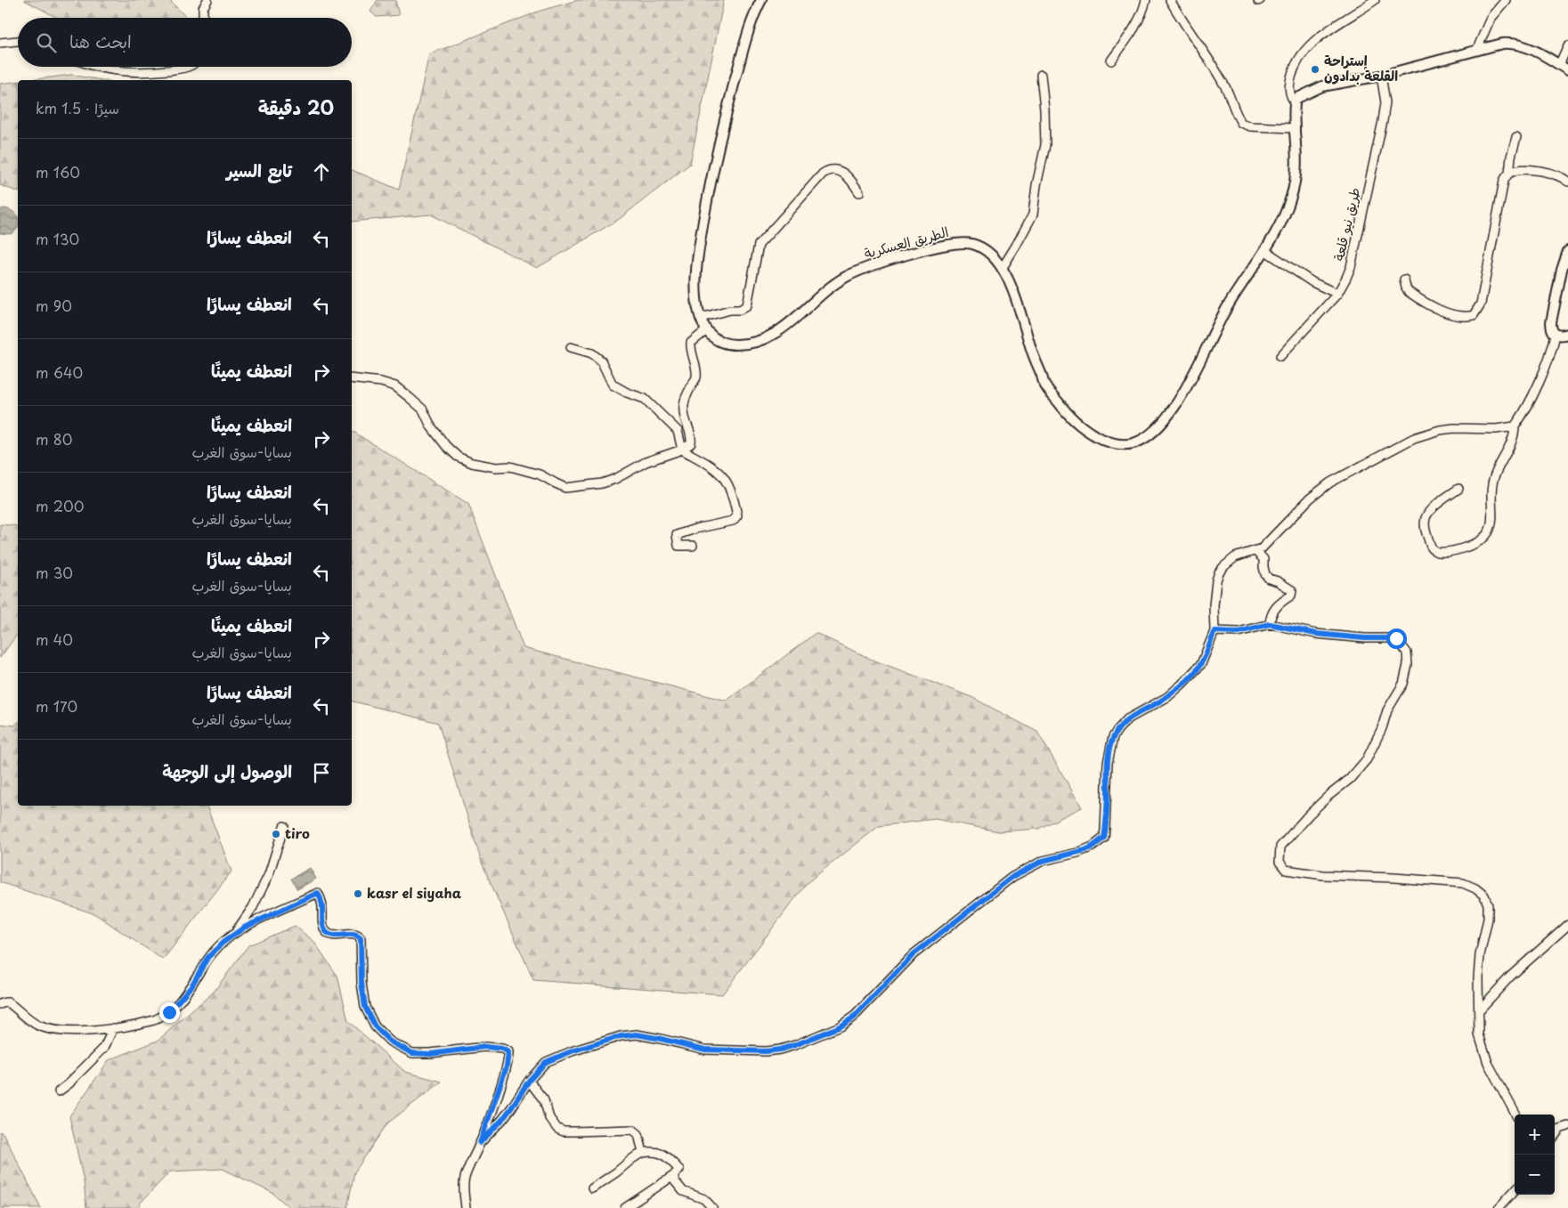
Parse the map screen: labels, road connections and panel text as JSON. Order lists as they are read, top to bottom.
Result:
{
  "streets": {
    "main road": ["الطريق العسكرية"],
    "street": ["طريق نيو قلعة"]
  },
  "places": ["إستراحة القلعة بدادون", "tiro", "kasr el siyaha"],
  "page": {
    "search": "ابحث هنا",
    "heading": ["20 دقيقة", "سيرًا · 1.5 km"],
    "list": [
      ["تابع السير", "160 m"],
      ["انعطف يسارًا", "130 m"],
      ["انعطف يسارًا", "90 m"],
      ["انعطف يمينًا", "640 m"],
      ["انعطف يمينًا", "بسايا-سوق الغرب", "80 m"],
      ["انعطف يسارًا", "بسايا-سوق الغرب", "200 m"],
      ["انعطف يسارًا", "بسايا-سوق الغرب", "30 m"],
      ["انعطف يمينًا", "بسايا-سوق الغرب", "40 m"],
      ["انعطف يسارًا", "بسايا-سوق الغرب", "170 m"],
      "الوصول إلى الوجهة"
    ],
    "map_buttons": ["+", "−"]
  }
}
